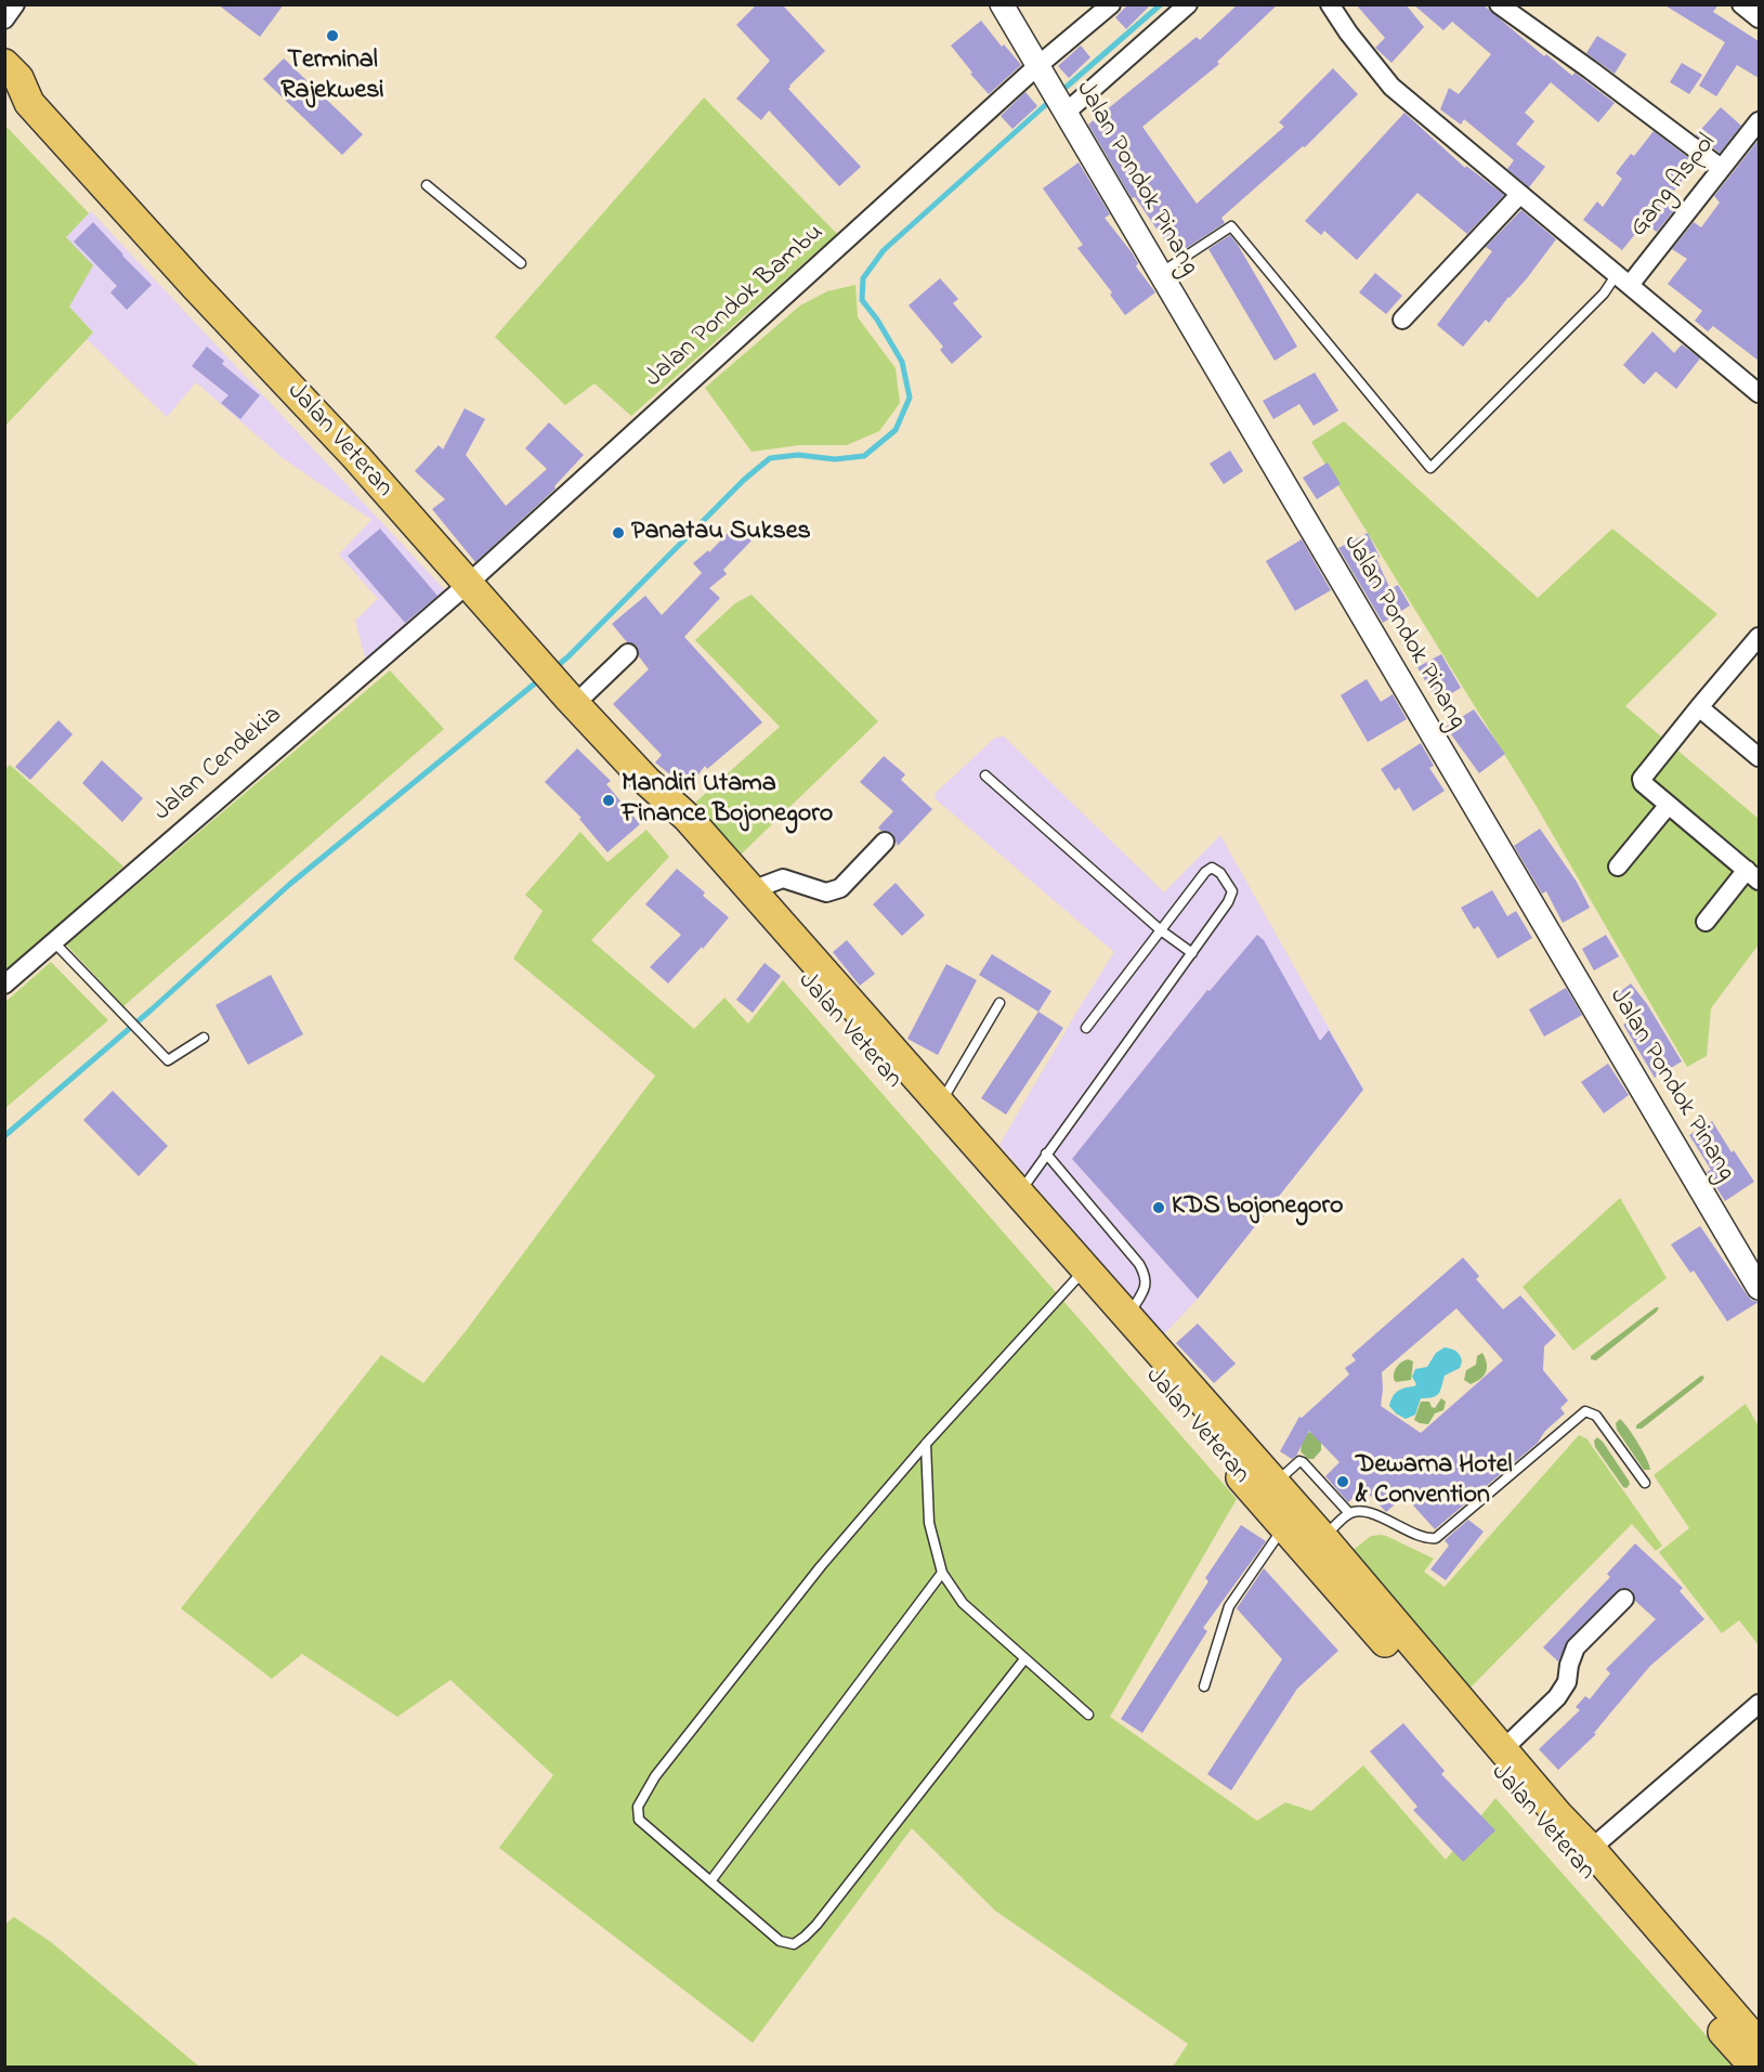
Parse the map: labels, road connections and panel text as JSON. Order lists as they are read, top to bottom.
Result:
{
  "streets": {
    "main road": ["Jalan Veteran"],
    "street": [
      "Jalan Pondok Pinang",
      "Gang Aspol",
      "Jalan Pondok Bambu",
      "Jalan Cendekia"
    ]
  },
  "crossings": [
    ["Jalan Pondok Pinang", "Jalan Pondok Bambu"],
    ["Jalan Pondok Bambu", "Jalan Veteran"],
    ["Jalan Pondok Bambu", "Jalan Cendekia"],
    ["Jalan Veteran", "Jalan Cendekia"]
  ],
  "places": [
    "Terminal Rajekwesi",
    "Panatau Sukses",
    "Mandiri Utama Finance Bojonegoro",
    "KDS bojonegoro",
    "Dewarna Hotel & Convention"
  ]
}
